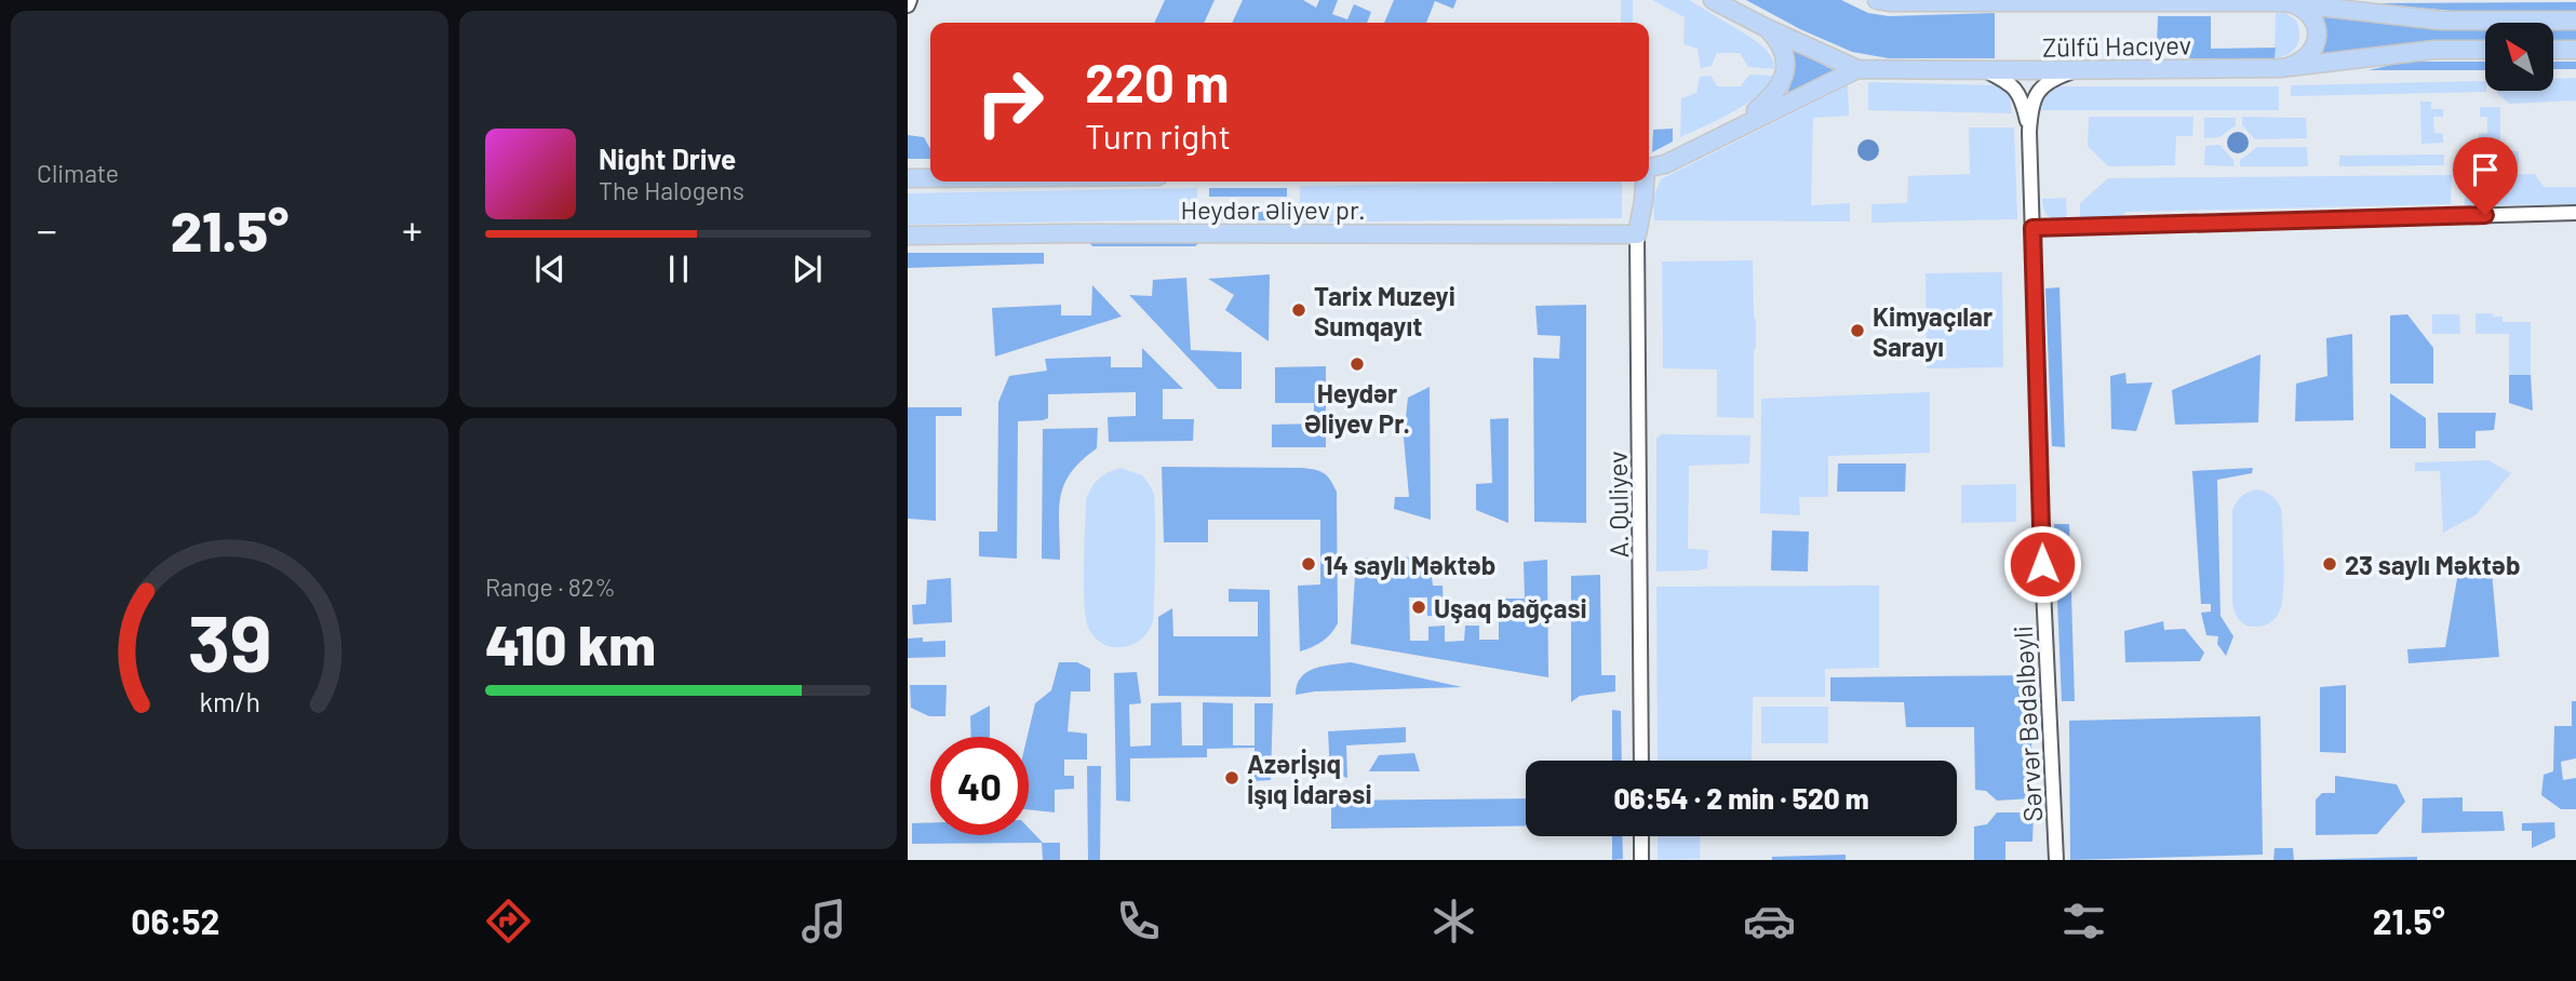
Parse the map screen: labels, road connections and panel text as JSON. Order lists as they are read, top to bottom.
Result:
{
  "streets": {
    "main road": ["Zülfü Hacıyev", "Heydər Əliyev pr."],
    "street": ["A. Quliyev", "Sərvər Bədəlbəyli"]
  },
  "crossings": [
    ["Heydər Əliyev pr.", "A. Quliyev"]
  ],
  "places": [
    "Tarix Muzeyi Sumqayıt",
    "Kimyaçılar Sarayı",
    "Heydər Əliyev Pr.",
    "14 saylı Məktəb",
    "23 saylı Məktəb",
    "Uşaq bağçasi",
    "Azərİşıq İşıq İdarəsi"
  ],
  "north": "top left",
  "page": {
    "tile": [
      "Climate",
      ["Range · 82%", "410 km"]
    ],
    "turn": ["220 m", "Turn right"],
    "song": ["Night Drive", "The Halogens"],
    "heat": ["−", "21.5°", "+"],
    "limit": "40",
    "trip": "06:54 · 2 min · 520 m",
    "tabs": ["06:52", "21.5°"],
    "gauge": ["39", "km/h"]
  }
}
